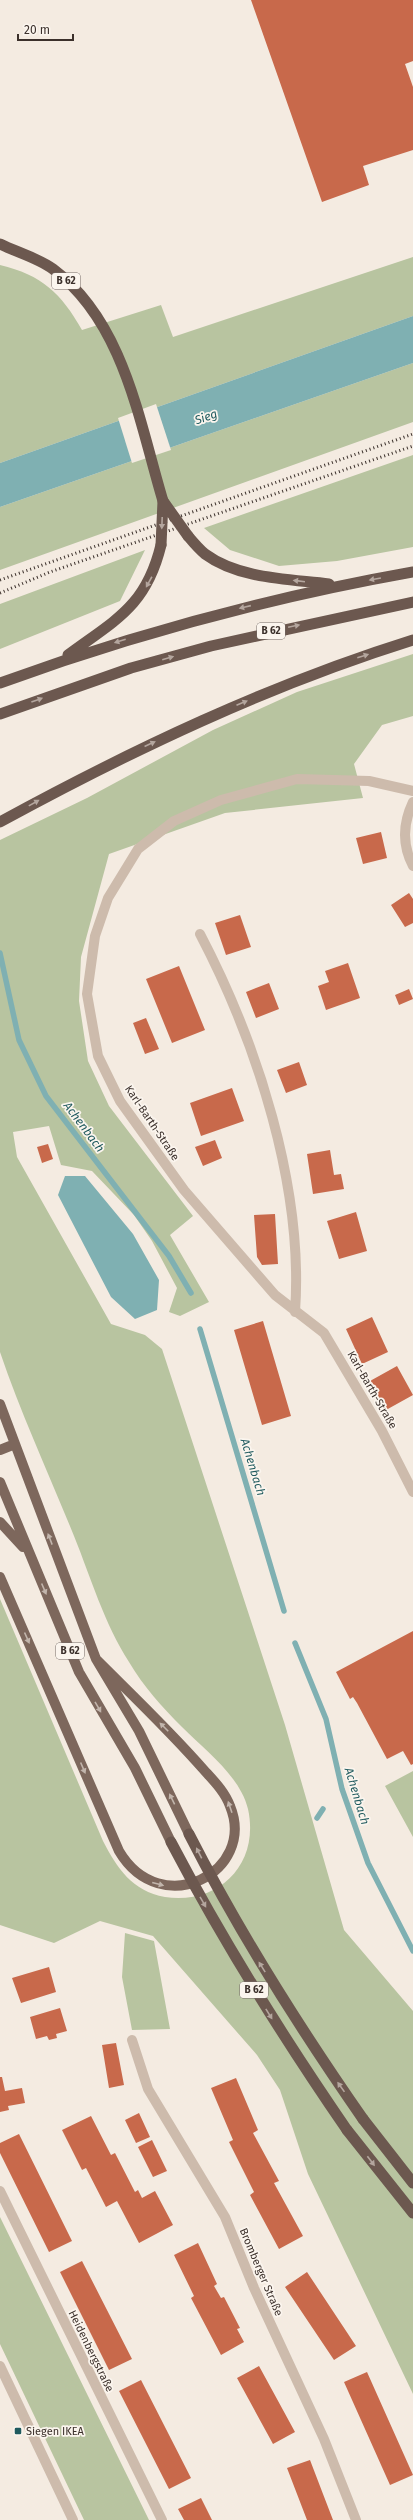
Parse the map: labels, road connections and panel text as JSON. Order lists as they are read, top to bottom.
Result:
{
  "streets": {
    "highway": ["B 62"],
    "street": ["Karl-Barth-Straße", "Bromberger Straße", "Heidenbergstraße"]
  },
  "water": ["Sieg", "Achenbach"],
  "places": {
    "transit": ["Siegen IKEA"]
  },
  "scale_bar": "20 m"
}
